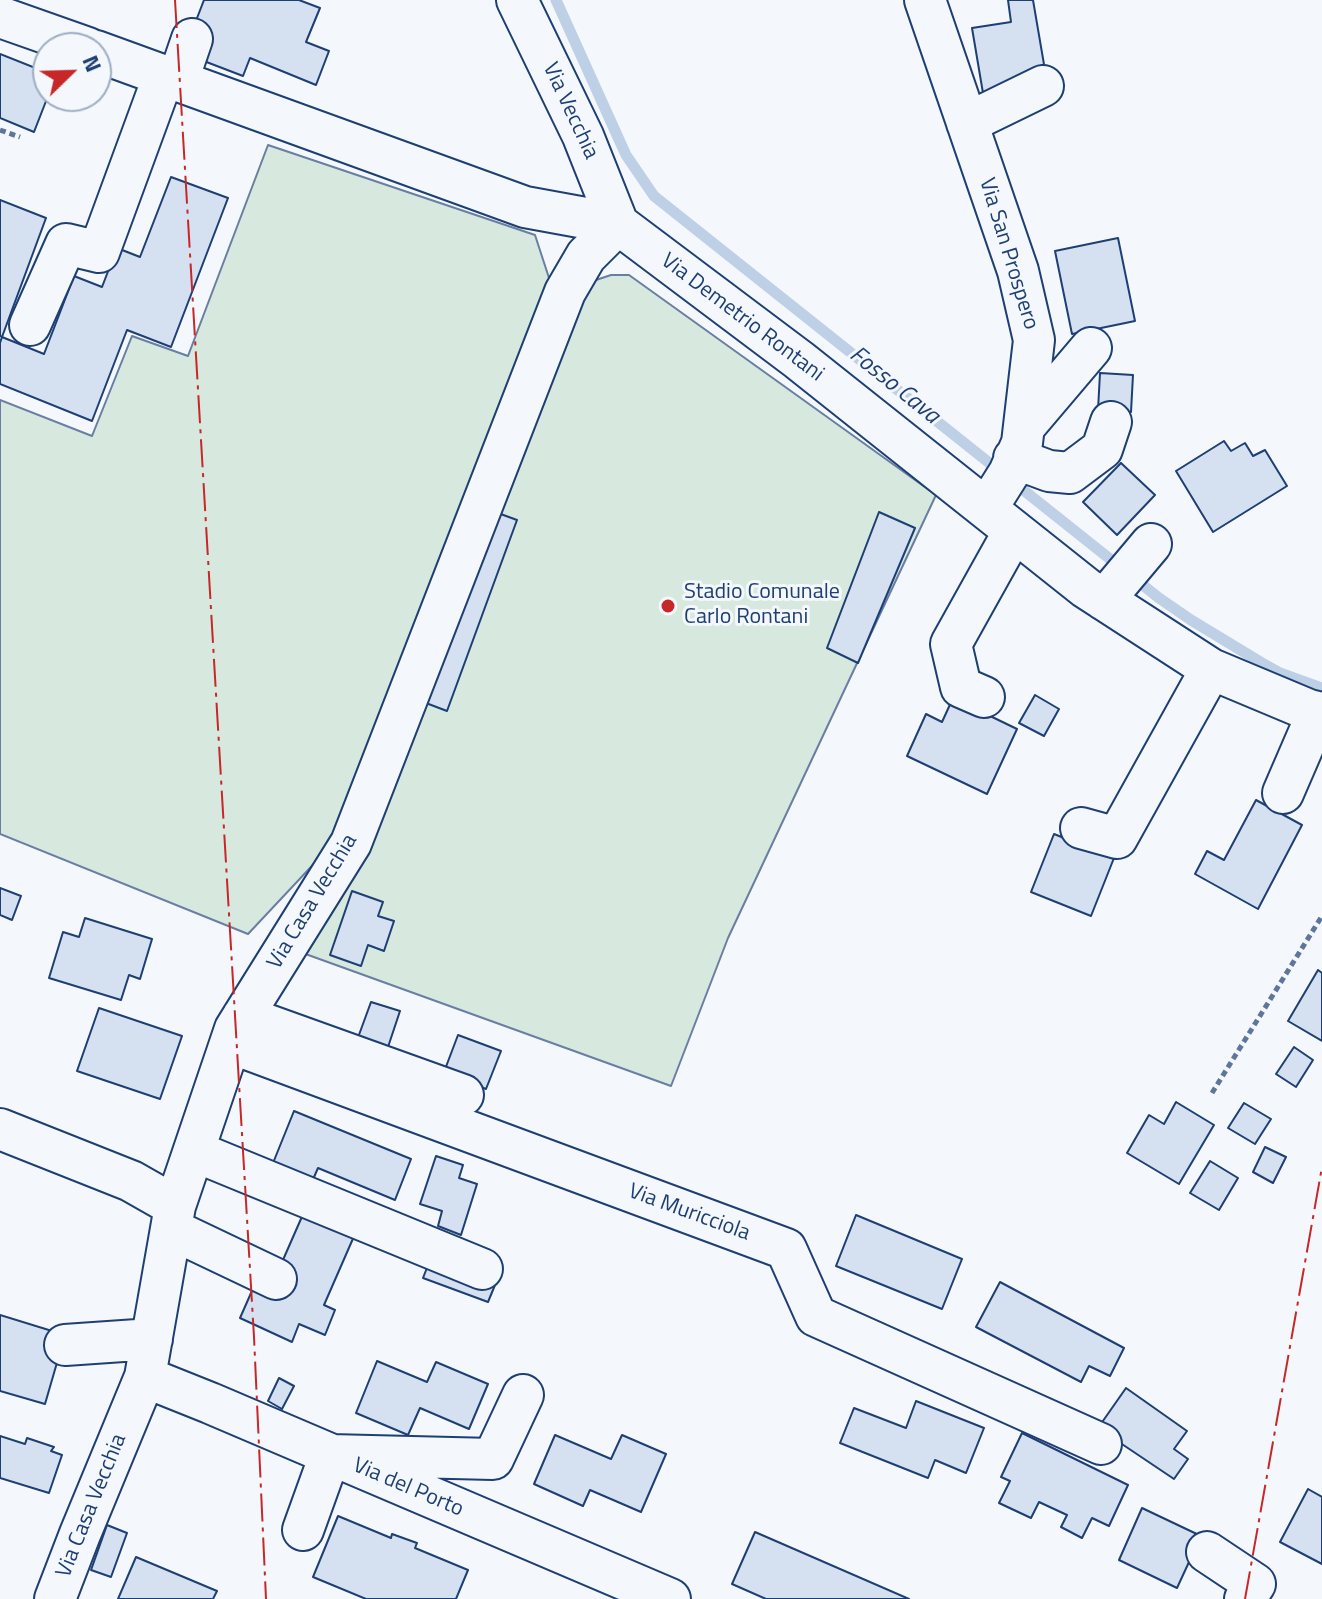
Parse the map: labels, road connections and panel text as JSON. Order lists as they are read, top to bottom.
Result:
{
  "streets": {
    "street": [
      "Via Vecchia",
      "Via San Prospero",
      "Via Demetrio Rontani",
      "Via Casa Vecchia",
      "Via Muricciola",
      "Via del Porto"
    ]
  },
  "crossings": [
    ["Via Vecchia", "Via Demetrio Rontani"],
    ["Via Vecchia", "Via Casa Vecchia"],
    ["Via San Prospero", "Via Demetrio Rontani"],
    ["Via Demetrio Rontani", "Via Casa Vecchia"],
    ["Via Casa Vecchia", "Via Muricciola"],
    ["Via Casa Vecchia", "Via del Porto"]
  ],
  "water": ["Fosso Cava"],
  "places": ["Stadio Comunale Carlo Rontani"],
  "north": "top right"
}
